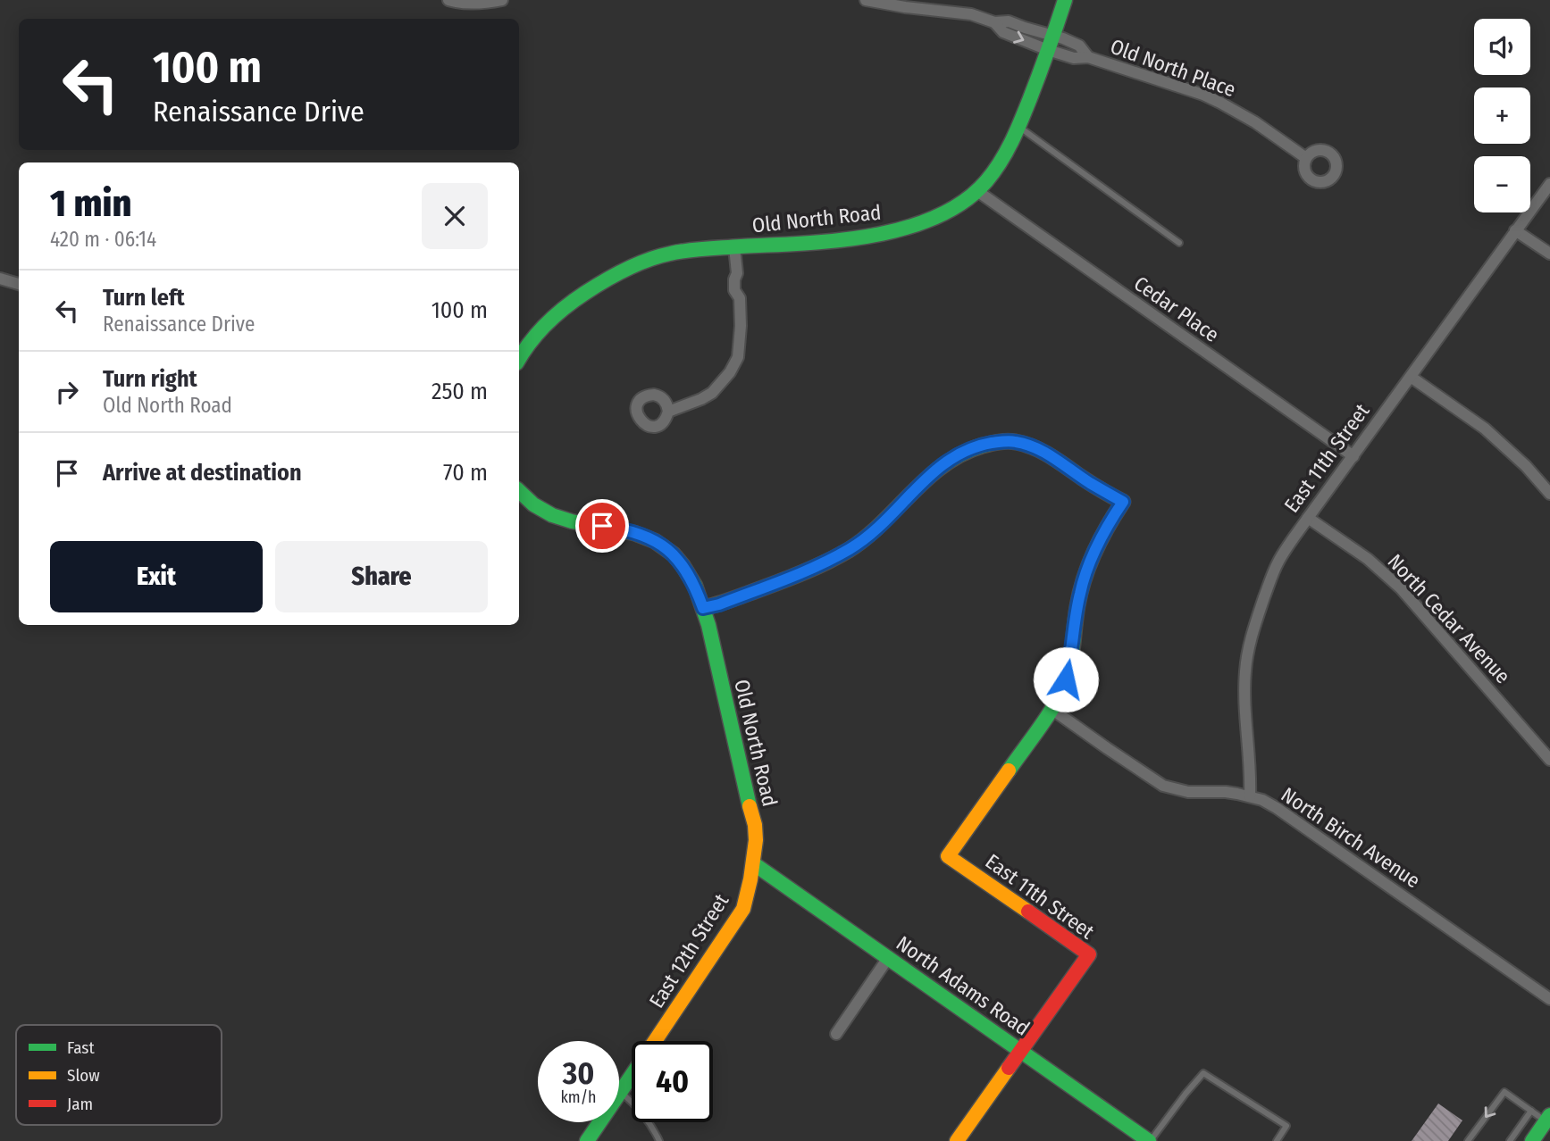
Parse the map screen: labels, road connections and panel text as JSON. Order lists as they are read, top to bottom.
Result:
{
  "streets": {
    "street": [
      "Old North Place",
      "Old North Road",
      "Cedar Place",
      "East 11th Street",
      "North Cedar Avenue",
      "North Birch Avenue",
      "East 12th Street",
      "North Adams Road"
    ]
  },
  "crossings": [
    ["Old North Place", "Old North Road"],
    ["Old North Road", "Cedar Place"],
    ["Old North Road", "East 12th Street"],
    ["Old North Road", "North Adams Road"],
    ["Cedar Place", "East 11th Street"],
    ["East 11th Street", "North Cedar Avenue"],
    ["East 11th Street", "North Birch Avenue"],
    ["East 11th Street", "North Adams Road"],
    ["East 12th Street", "North Adams Road"]
  ],
  "legend": ["Fast", "Slow", "Jam"],
  "page": {
    "map_buttons": ["+", "−"],
    "turn": ["100 m", "Renaissance Drive"],
    "heading": ["1 min", "420 m · 06:14"],
    "list": [
      {
        "name": "Turn left",
        "note": "Renaissance Drive",
        "value": "100 m"
      },
      {
        "name": "Turn right",
        "note": "Old North Road",
        "value": "250 m"
      },
      {
        "name": "Arrive at destination",
        "value": "70 m"
      }
    ],
    "buttons": ["Exit", "Share"],
    "speed": "30 km/h",
    "limit": "40"
  }
}
